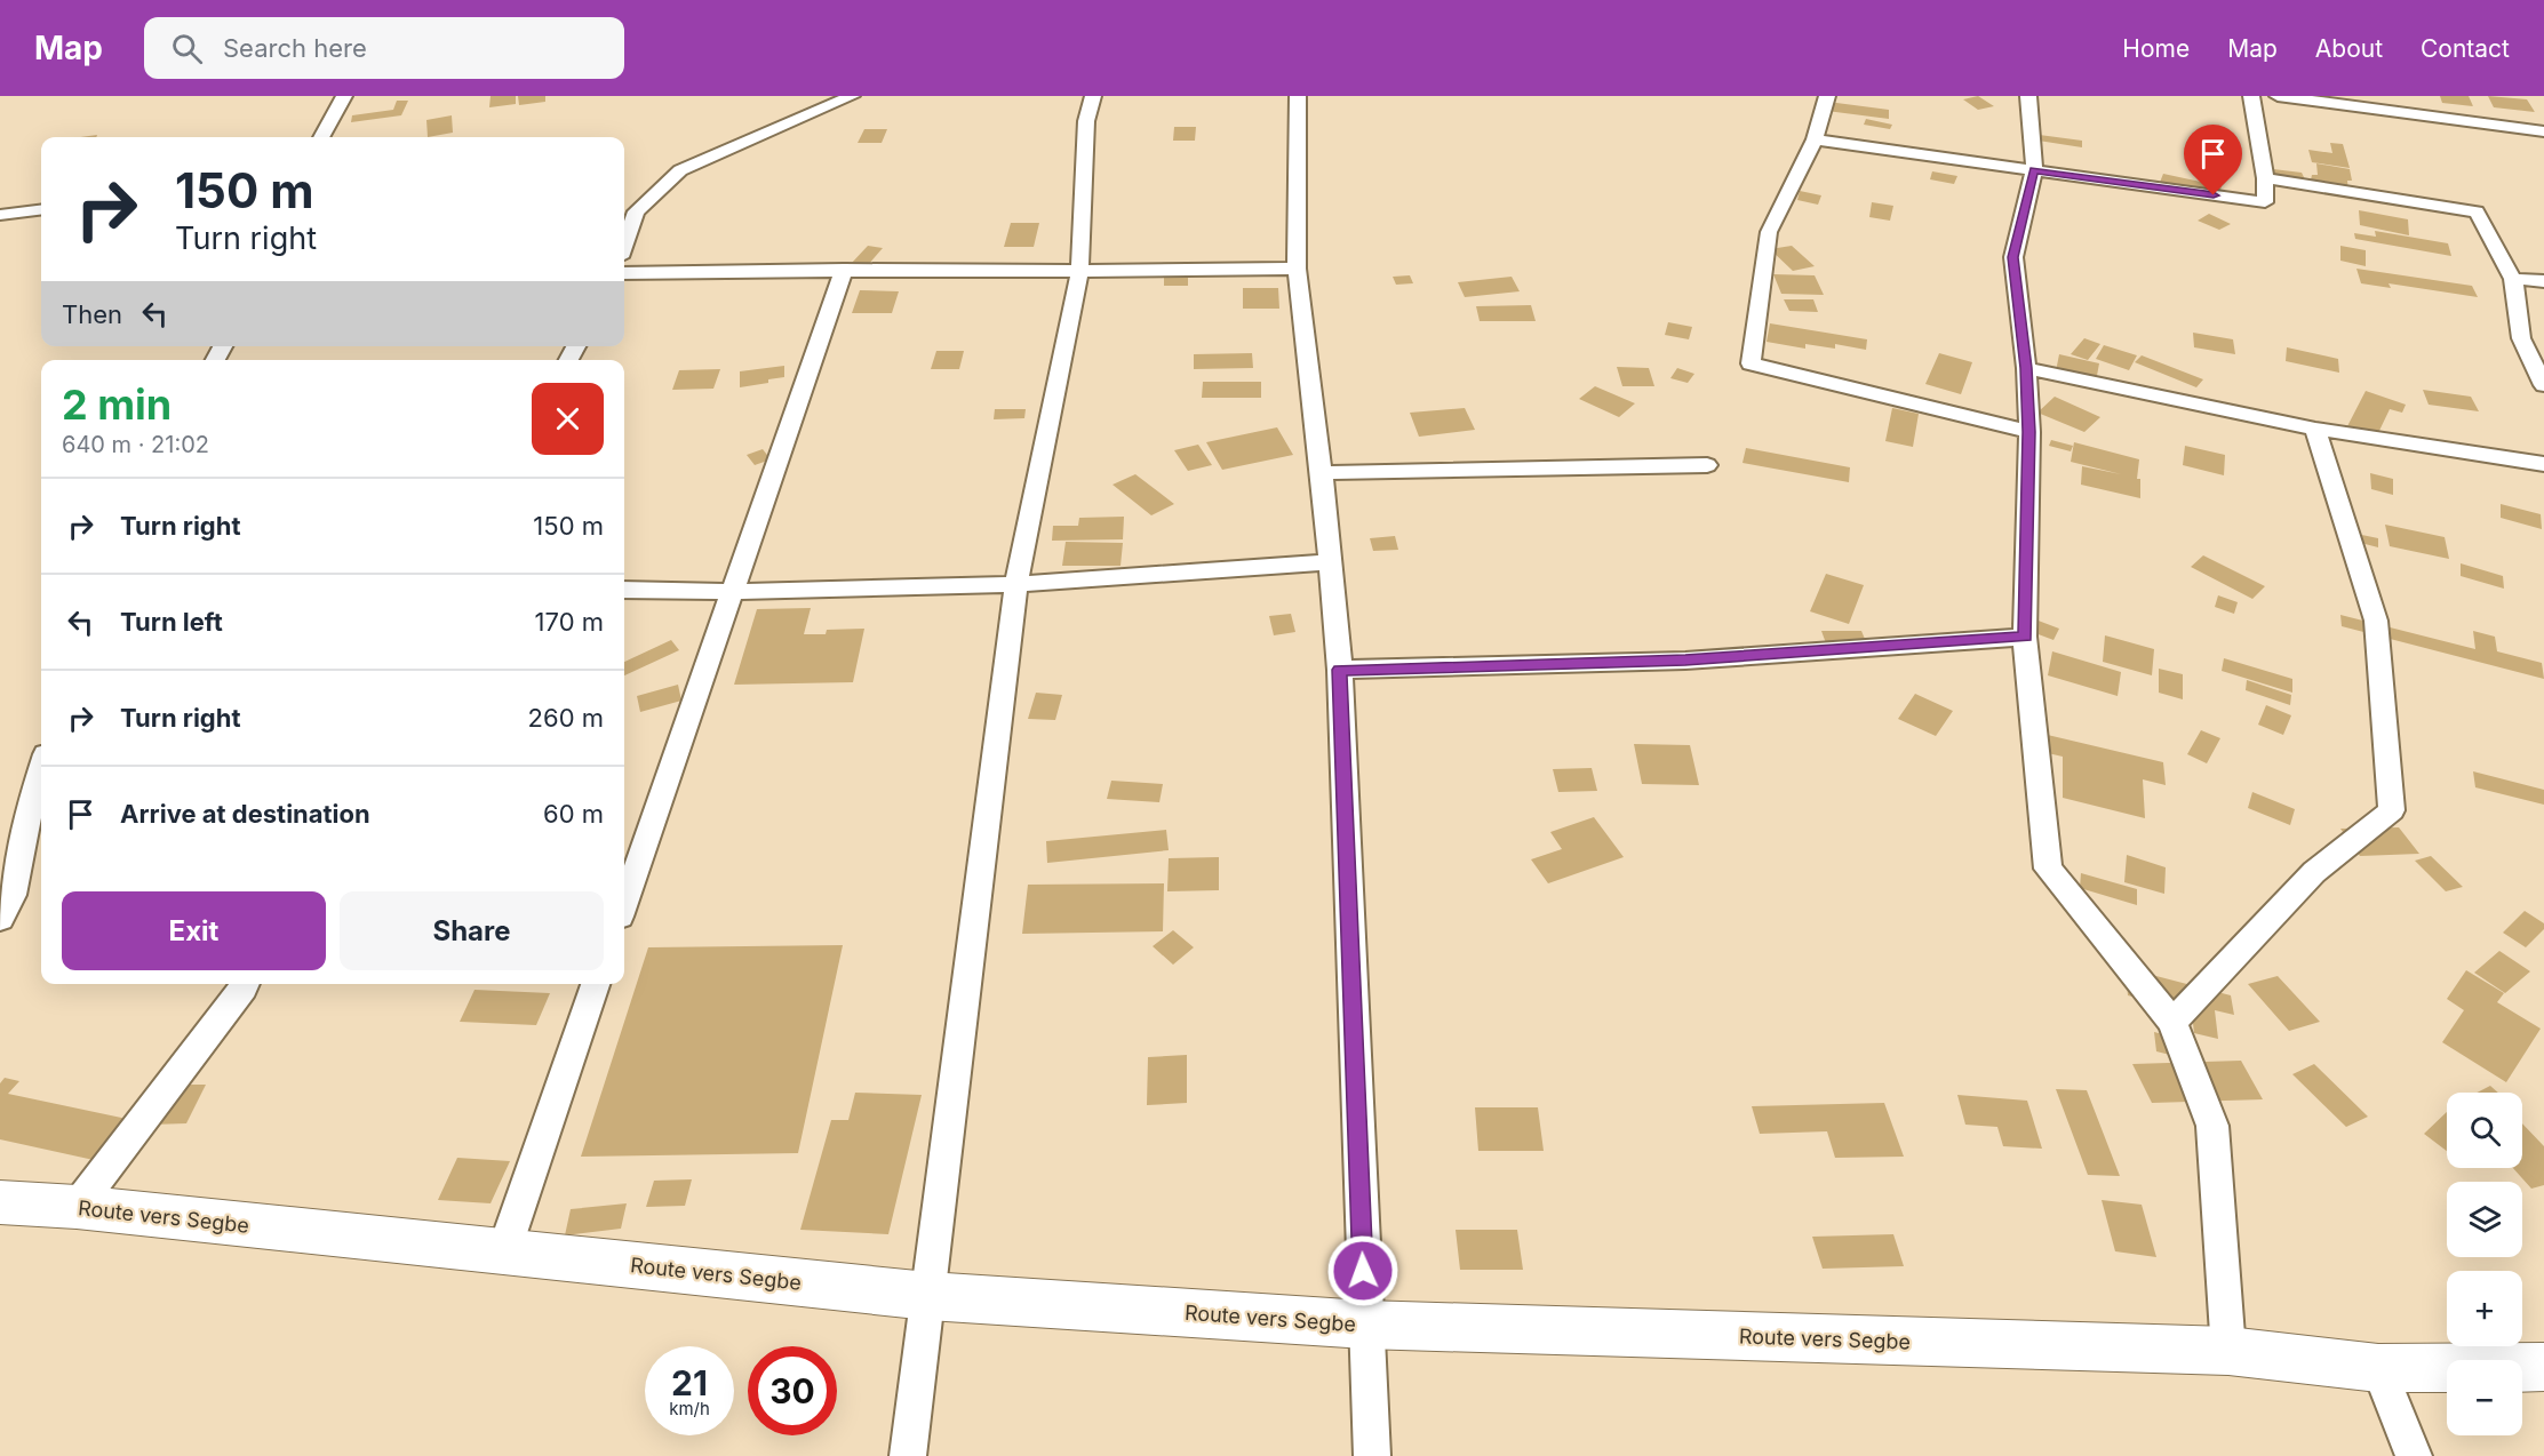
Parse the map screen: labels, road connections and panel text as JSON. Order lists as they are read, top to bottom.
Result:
{
  "streets": {
    "main road": ["Route vers Segbe"]
  },
  "page": {
    "header": "Map",
    "search": "Search here",
    "nav": [
      "Home",
      "Map",
      "About",
      "Contact"
    ],
    "turn": ["150 m", "Turn right"],
    "then": "Then",
    "heading": ["2 min", "640 m · 21:02"],
    "list": [
      {
        "name": "Turn right",
        "value": "150 m"
      },
      {
        "name": "Turn left",
        "value": "170 m"
      },
      {
        "name": "Turn right",
        "value": "260 m"
      },
      {
        "name": "Arrive at destination",
        "value": "60 m"
      }
    ],
    "buttons": ["Exit", "Share"],
    "map_buttons": ["+", "−"],
    "speed": "21 km/h",
    "limit": "30"
  }
}
